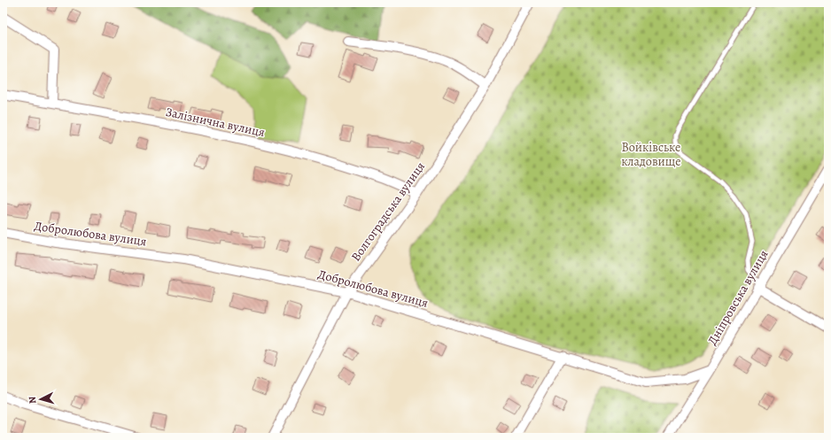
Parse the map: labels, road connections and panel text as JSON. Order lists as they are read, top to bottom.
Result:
{
  "streets": {
    "street": [
      "Залізнична вулиця",
      "Волгоградська вулиця",
      "Добролюбова вулиця",
      "Дніпровська вулиця"
    ]
  },
  "crossings": [
    ["Залізнична вулиця", "Волгоградська вулиця"],
    ["Волгоградська вулиця", "Добролюбова вулиця"],
    ["Добролюбова вулиця", "Дніпровська вулиця"]
  ],
  "parks": ["Войківське кладовище"],
  "north": "left"
}
